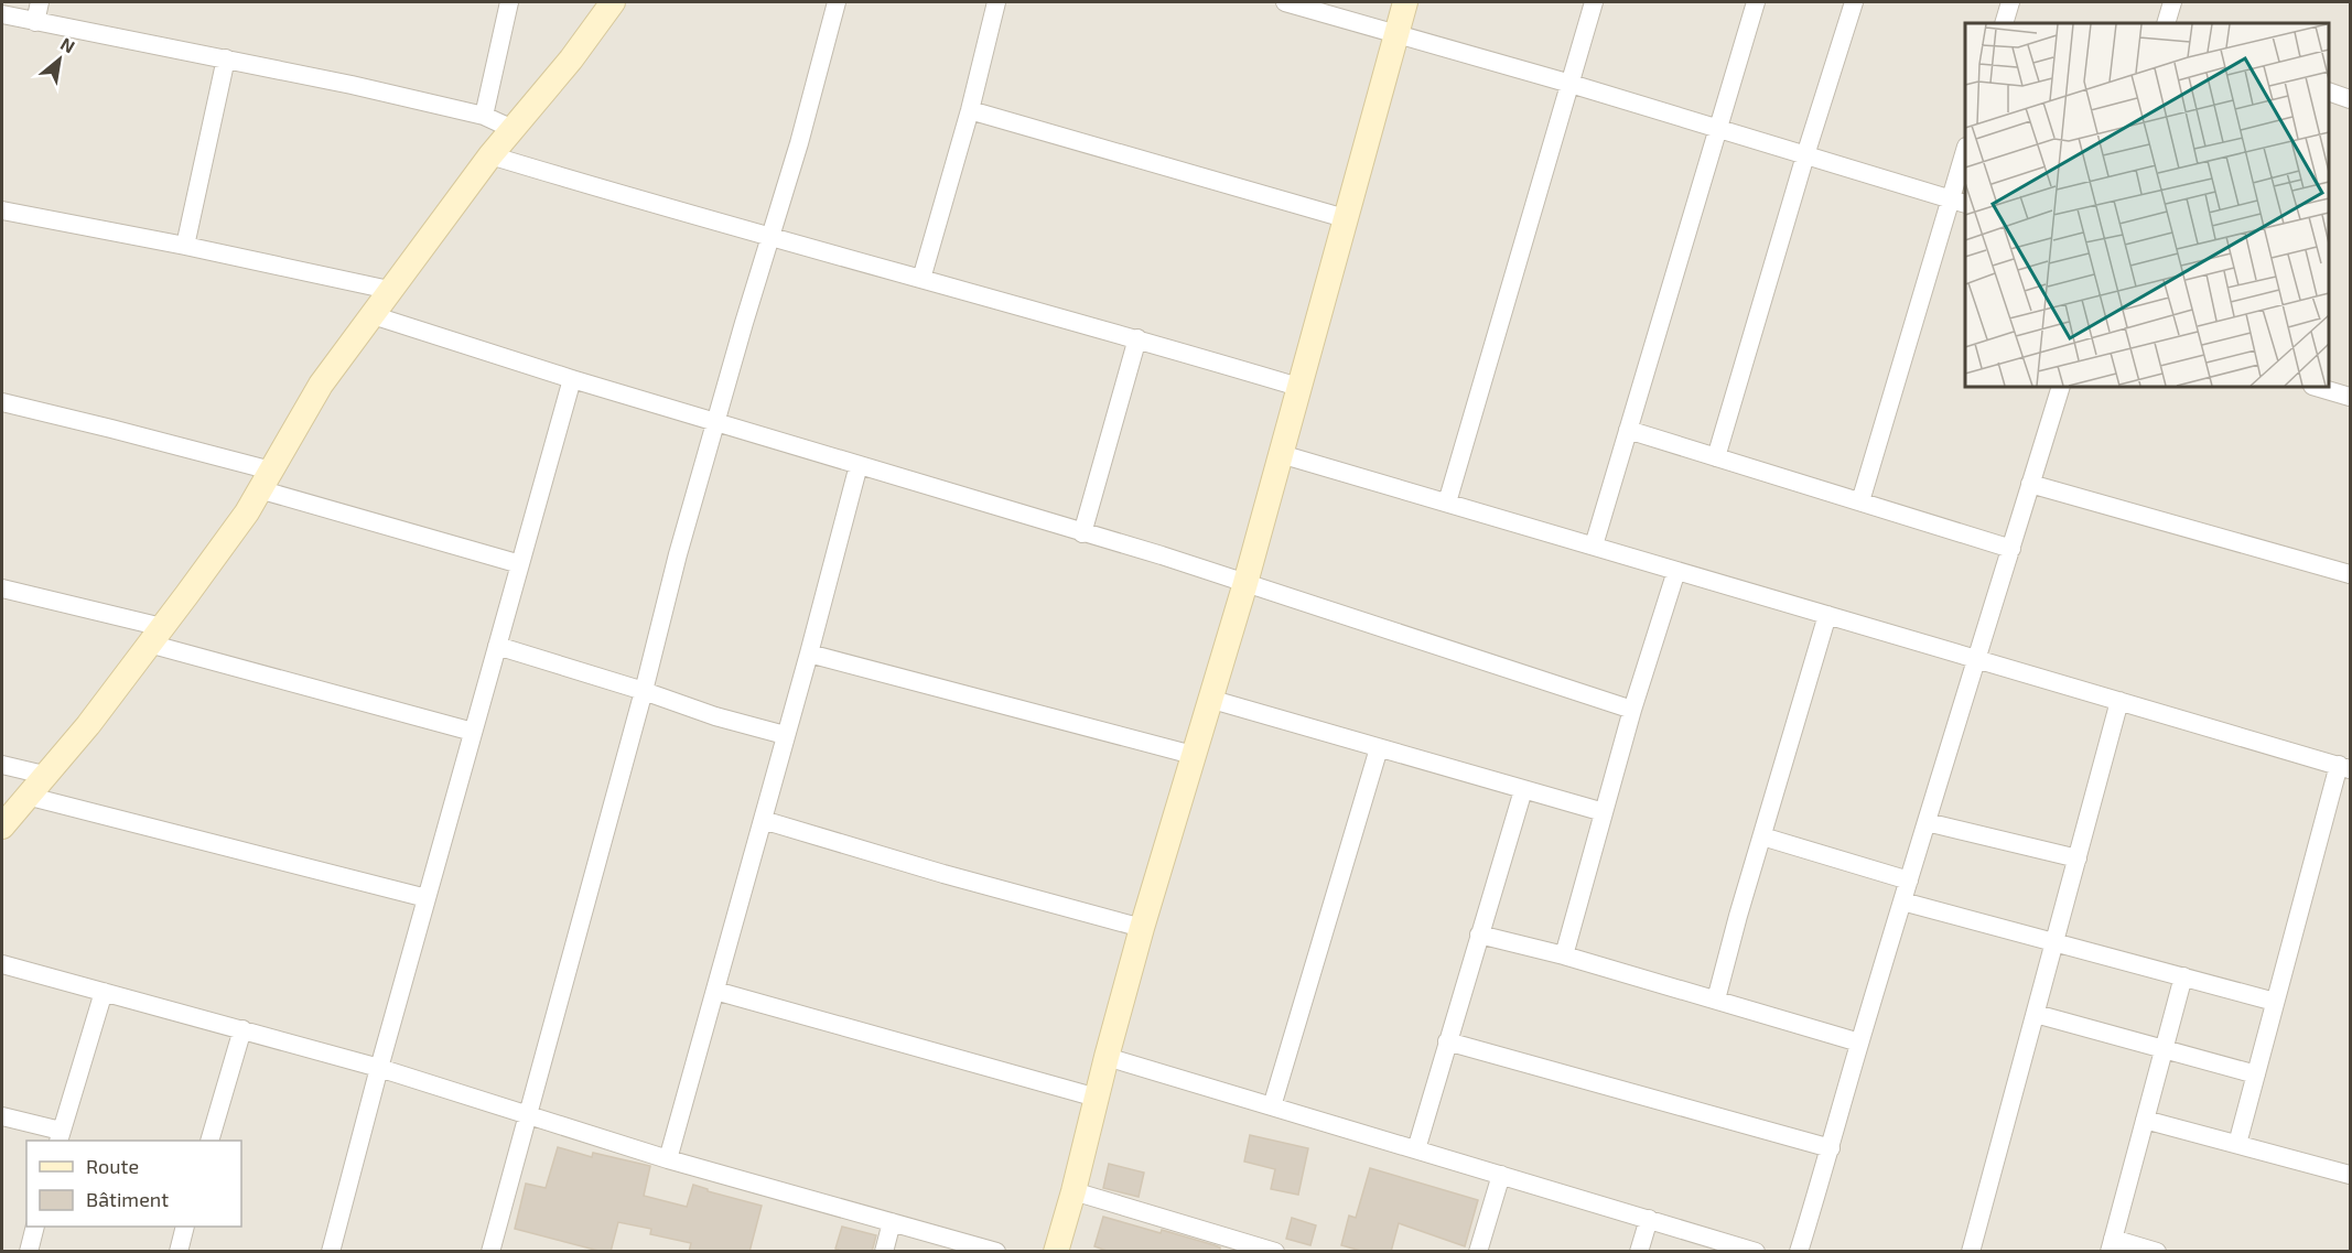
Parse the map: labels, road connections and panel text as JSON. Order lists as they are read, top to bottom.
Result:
{
  "legend": ["Route", "Bâtiment"],
  "north": "top right"
}
